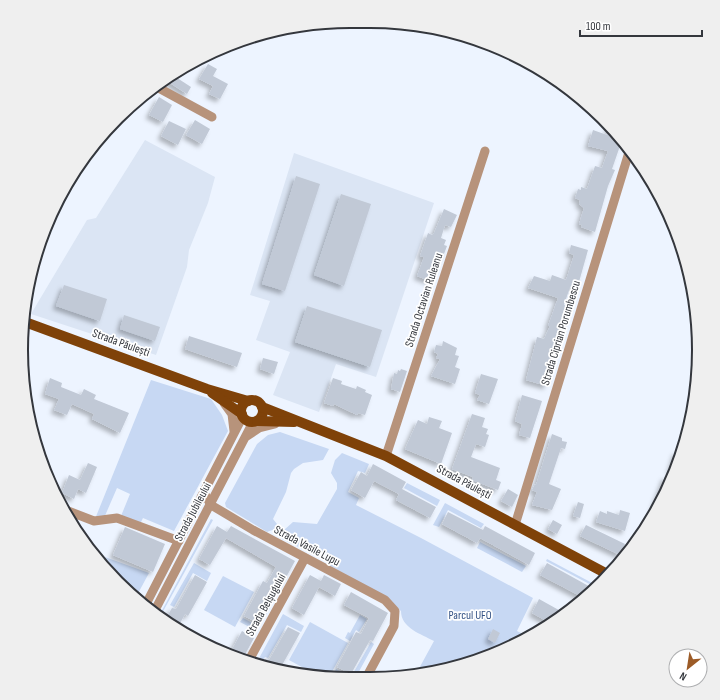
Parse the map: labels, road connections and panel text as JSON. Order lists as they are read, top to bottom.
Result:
{
  "streets": {
    "main road": ["Strada Păulești"],
    "street": [
      "Strada Octavian Ruleanu",
      "Strada Ciprian Porumbescu",
      "Strada Jubileului",
      "Strada Vasile Lupu",
      "Strada Belșugului"
    ]
  },
  "crossings": [
    ["Strada Octavian Ruleanu", "Strada Păulești"],
    ["Strada Ciprian Porumbescu", "Strada Păulești"],
    ["Strada Păulești", "Strada Jubileului"],
    ["Strada Jubileului", "Strada Vasile Lupu"],
    ["Strada Vasile Lupu", "Strada Belșugului"]
  ],
  "parks": ["Parcul UFO"],
  "scale_bar": "100 m",
  "north": "bottom left"
}
